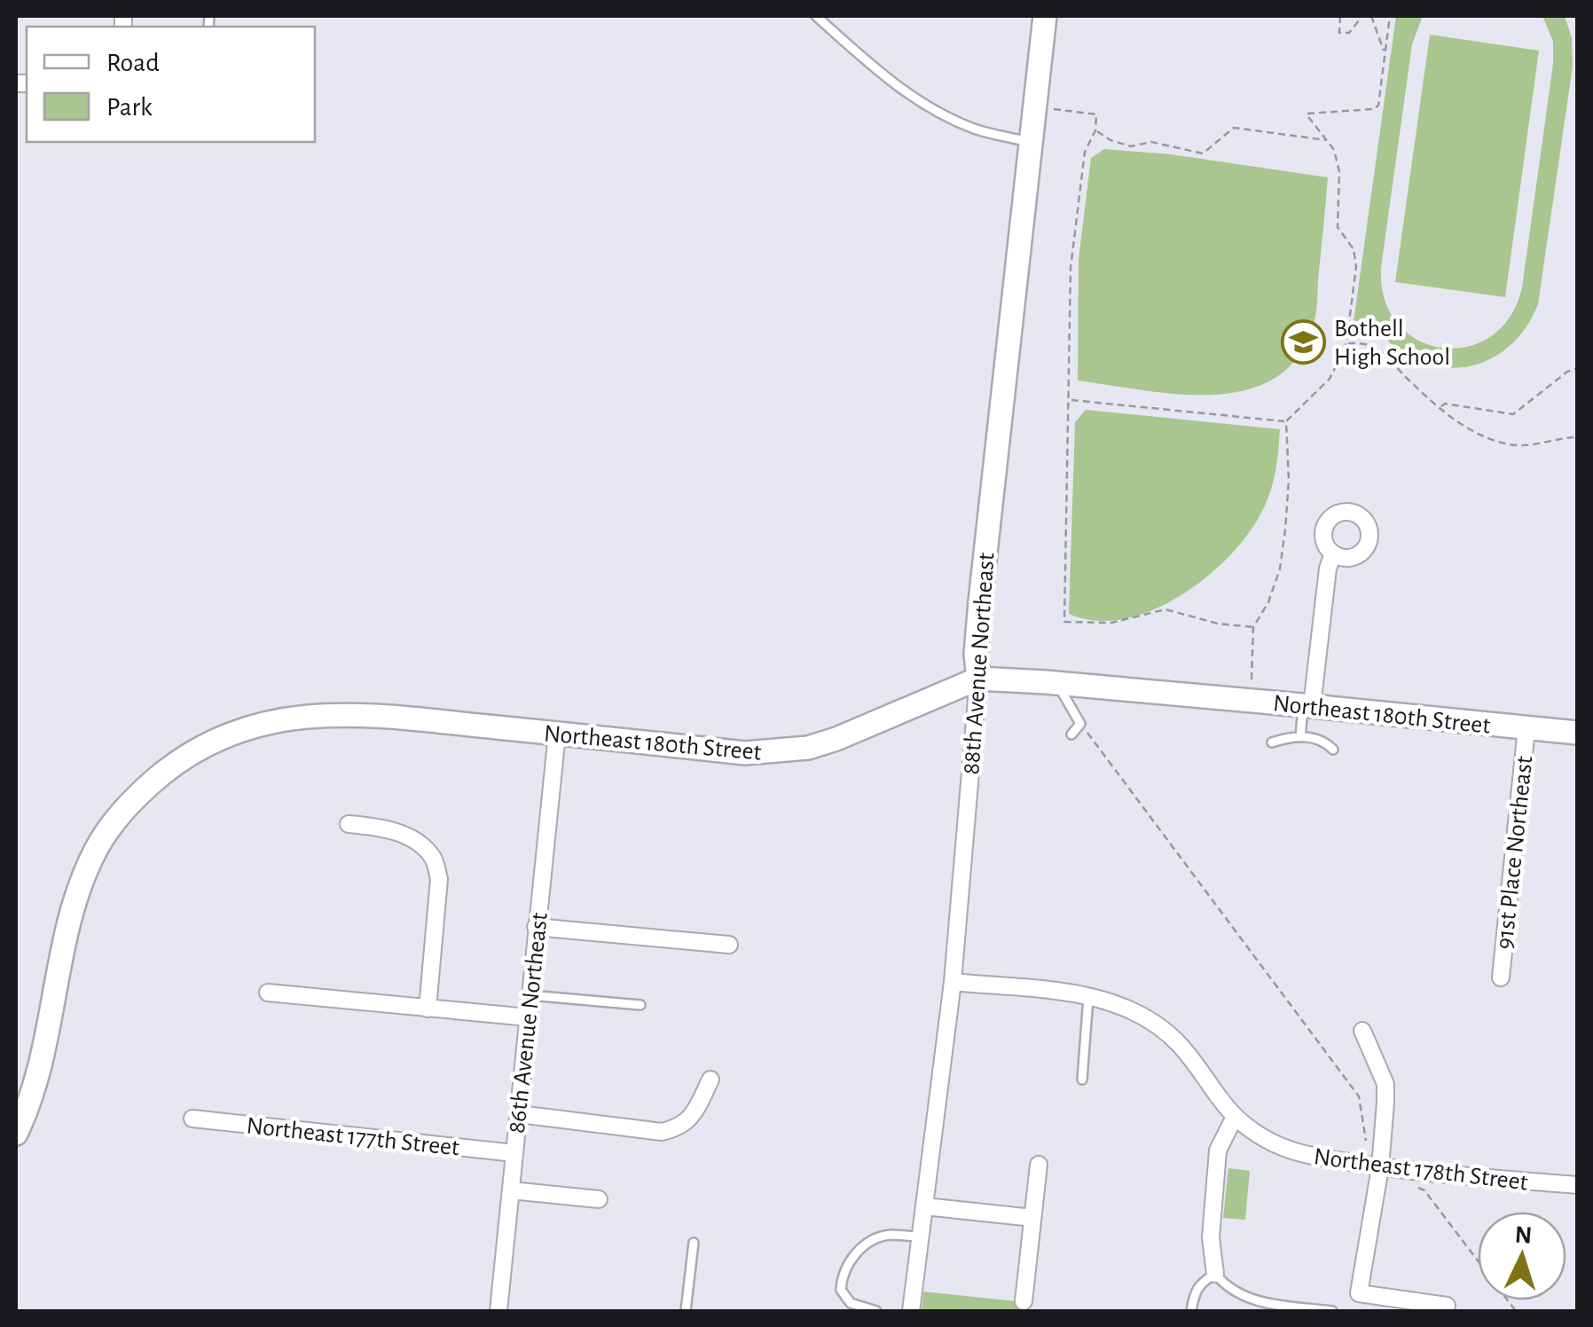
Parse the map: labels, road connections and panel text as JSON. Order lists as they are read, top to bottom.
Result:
{
  "streets": {
    "street": [
      "88th Avenue Northeast",
      "Northeast 180th Street",
      "91st Place Northeast",
      "86th Avenue Northeast",
      "Northeast 177th Street",
      "Northeast 178th Street"
    ]
  },
  "crossings": [
    ["88th Avenue Northeast", "Northeast 180th Street"],
    ["88th Avenue Northeast", "Northeast 178th Street"],
    ["Northeast 180th Street", "91st Place Northeast"],
    ["Northeast 180th Street", "86th Avenue Northeast"],
    ["86th Avenue Northeast", "Northeast 177th Street"]
  ],
  "places": {
    "school or university": ["Bothell High School"]
  },
  "legend": ["Road", "Park"],
  "north": "top"
}
